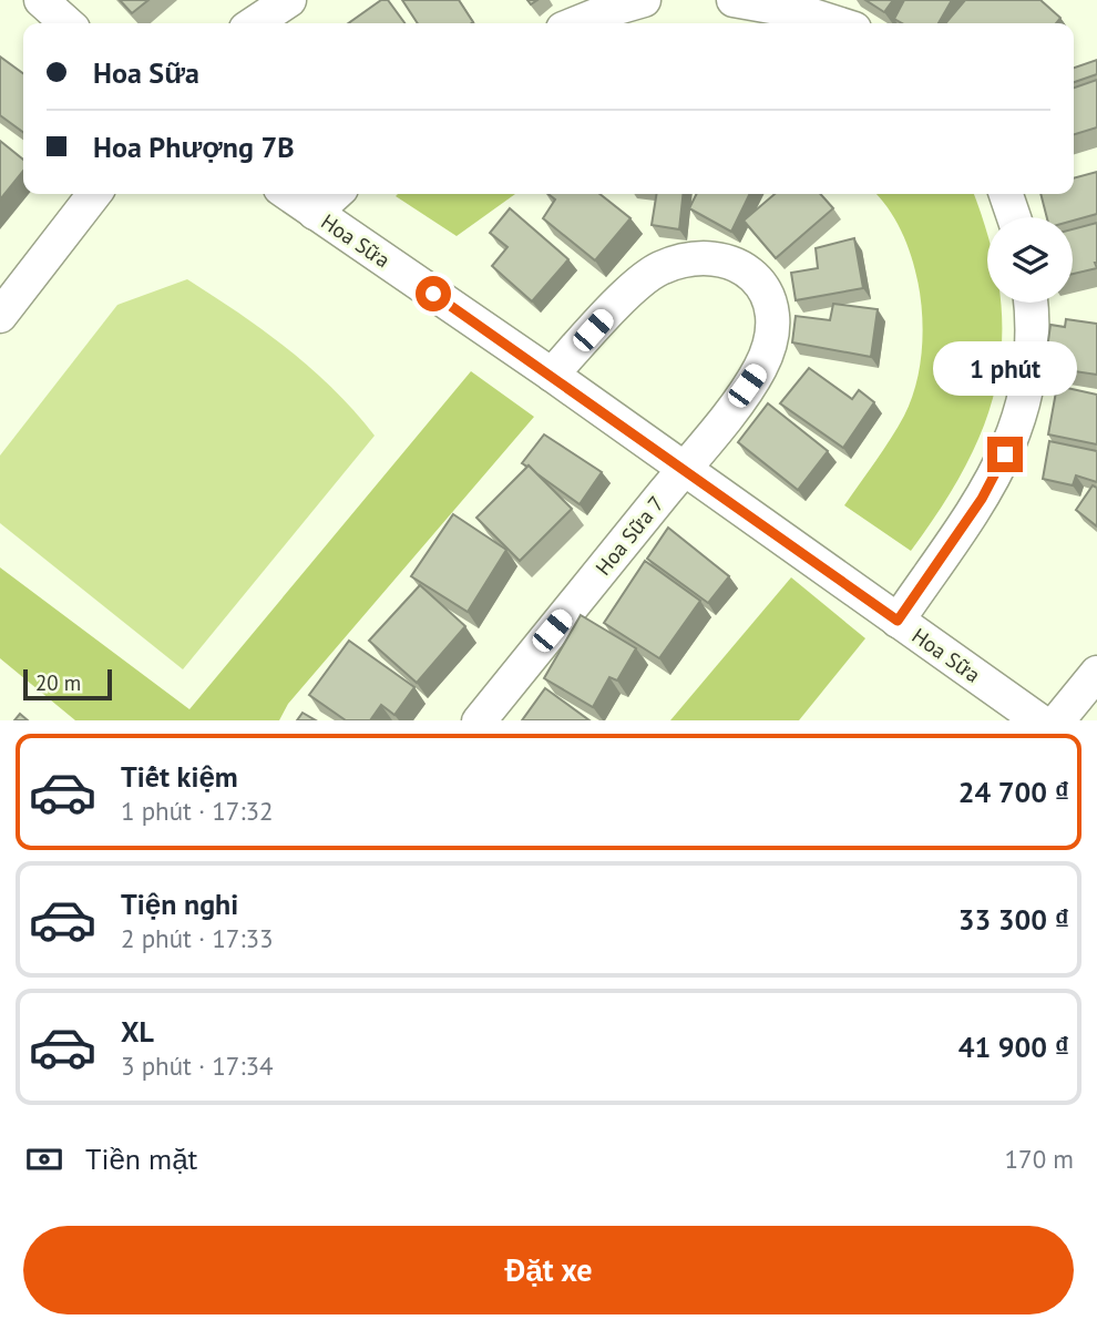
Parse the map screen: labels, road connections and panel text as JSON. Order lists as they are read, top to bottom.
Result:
{
  "streets": {
    "street": ["Hoa Sữa", "Hoa Sữa 7"]
  },
  "crossings": [
    ["Hoa Sữa", "Hoa Sữa 7"]
  ],
  "scale_bar": "20 m",
  "page": {
    "banner": ["Hoa Sữa", "Hoa Phượng 7B"],
    "bubble": "1 phút",
    "scale": "20 m",
    "list": [
      {
        "name": "Tiết kiệm",
        "note": "1 phút · 17:32",
        "value": "24 700 ₫"
      },
      {
        "name": "Tiện nghi",
        "note": "2 phút · 17:33",
        "value": "33 300 ₫"
      },
      {
        "name": "XL",
        "note": "3 phút · 17:34",
        "value": "41 900 ₫"
      }
    ],
    "pay": ["Tiền mặt", "170 m"],
    "buttons": "Đặt xe"
  }
}
